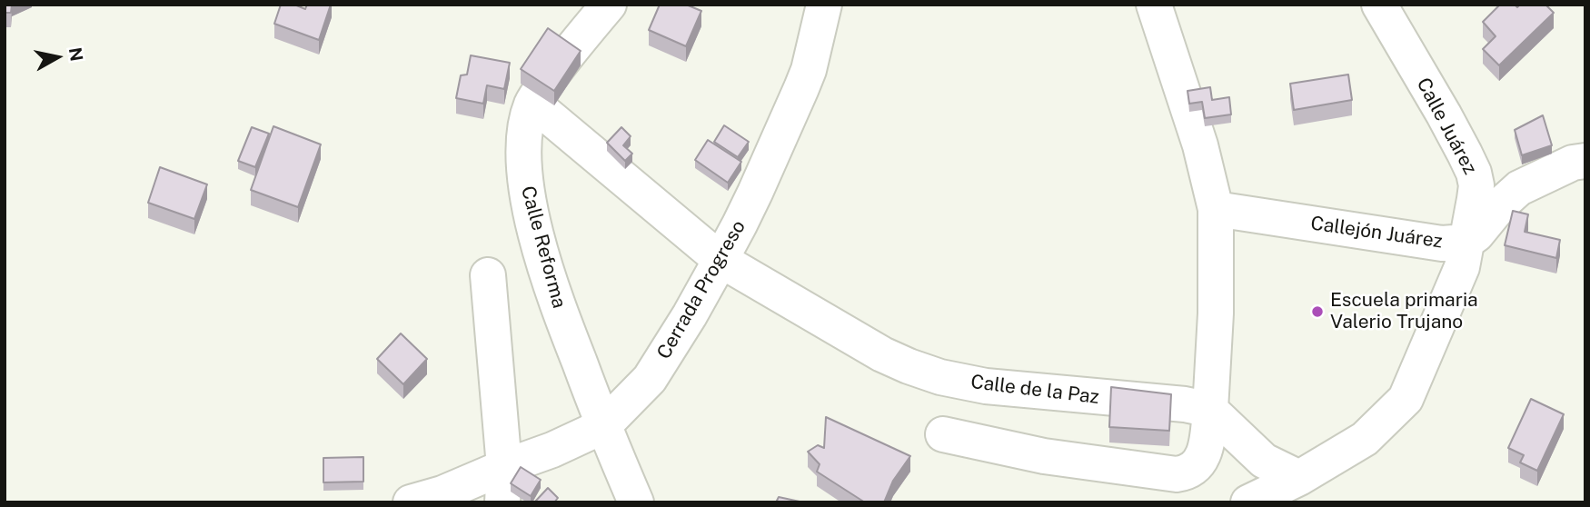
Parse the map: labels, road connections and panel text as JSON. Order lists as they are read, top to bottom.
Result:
{
  "streets": {
    "street": [
      "Calle Juárez",
      "Callejón Juárez",
      "Calle Reforma",
      "Cerrada Progreso",
      "Calle de la Paz"
    ]
  },
  "crossings": [
    ["Calle Juárez", "Callejón Juárez"],
    ["Calle Reforma", "Cerrada Progreso"],
    ["Calle Reforma", "Calle de la Paz"],
    ["Cerrada Progreso", "Calle de la Paz"]
  ],
  "places": ["Escuela primaria Valerio Trujano"],
  "north": "right"
}
